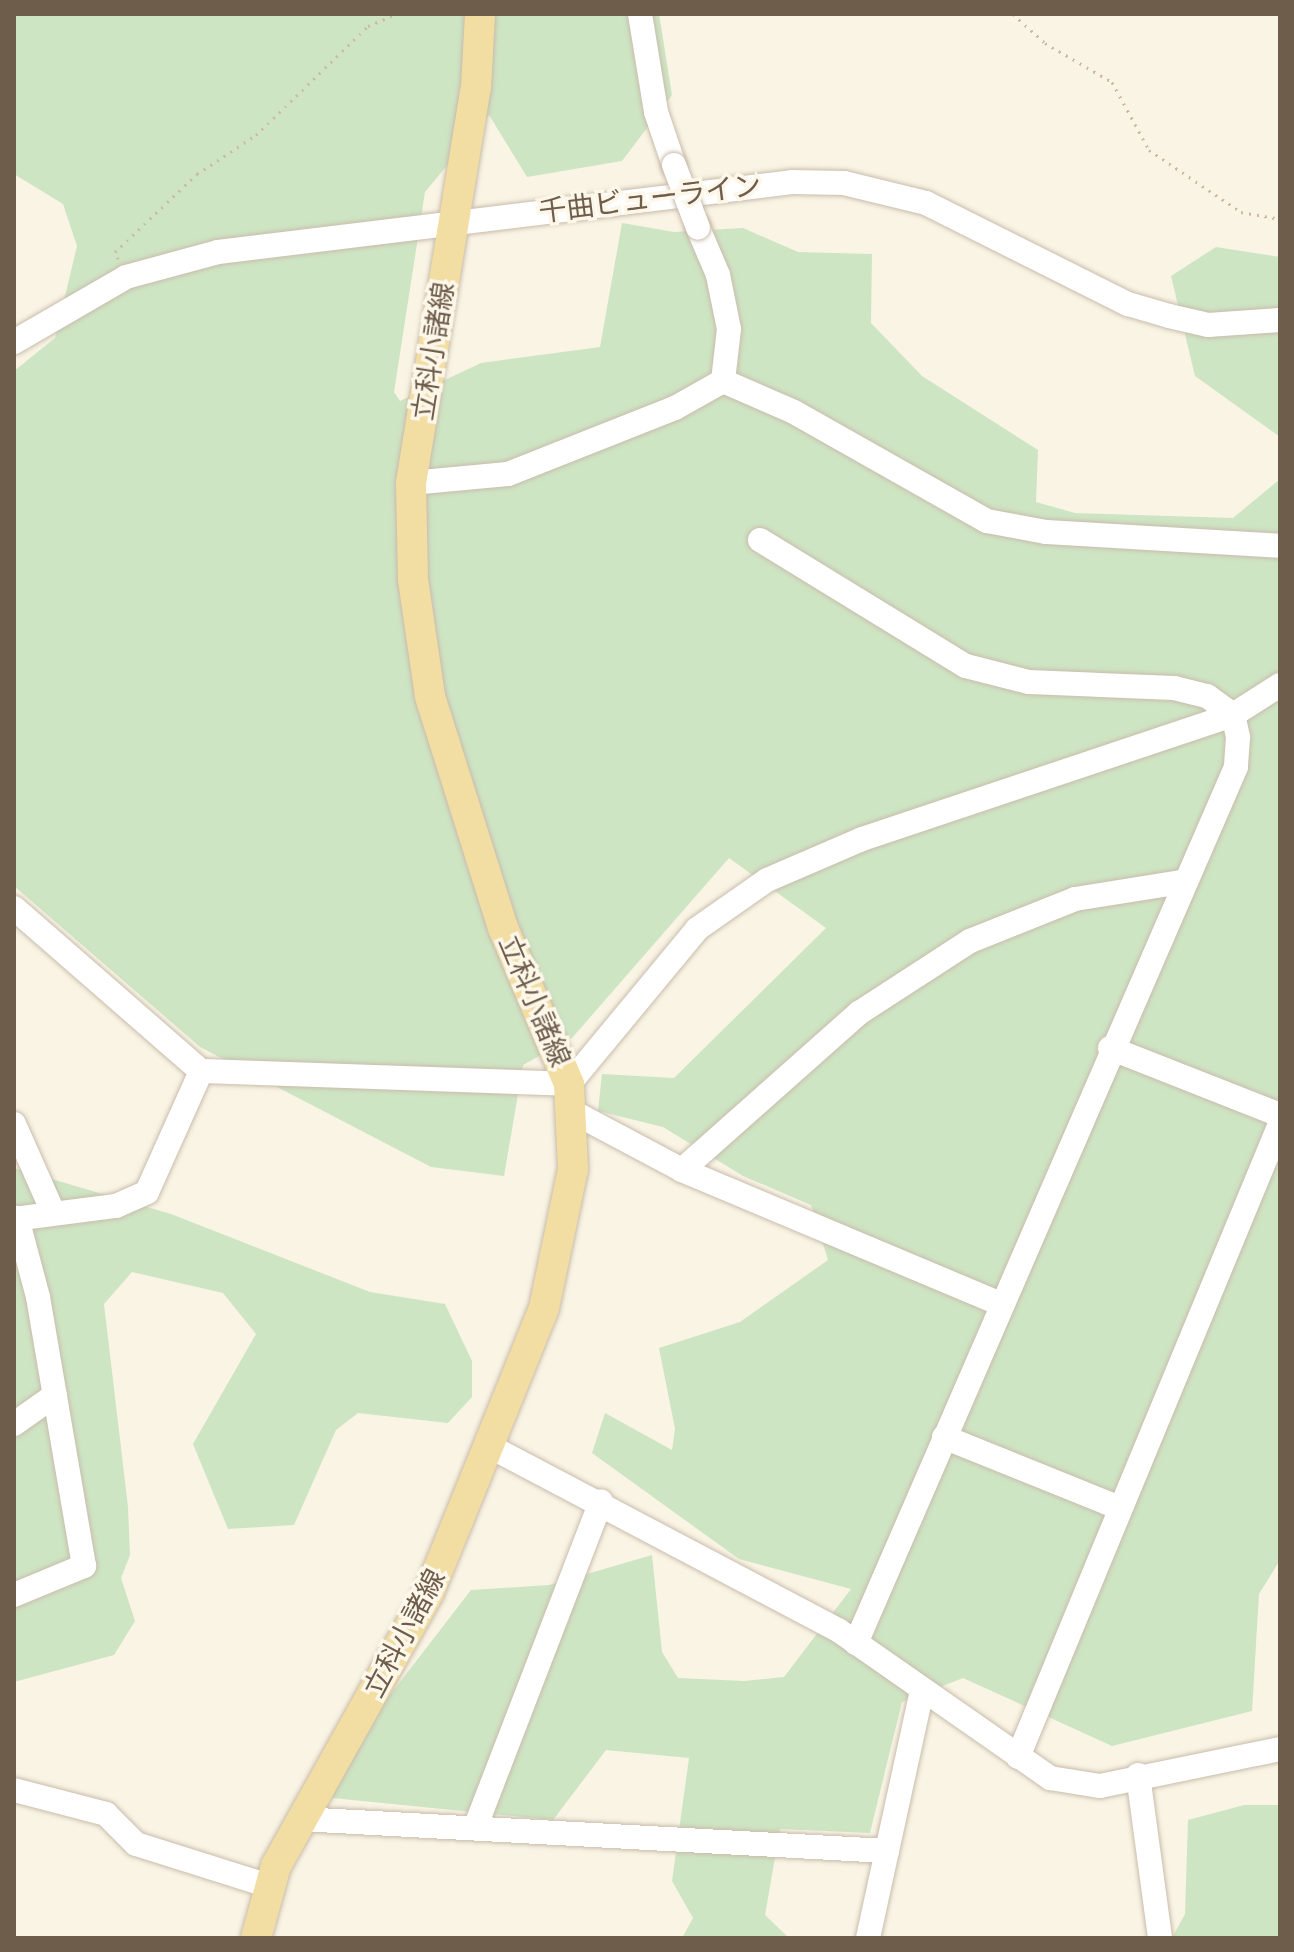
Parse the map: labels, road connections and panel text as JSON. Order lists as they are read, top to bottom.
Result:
{
  "streets": {
    "main road": ["立科小諸線"],
    "street": ["千曲ビューライン"]
  },
  "crossings": [
    ["千曲ビューライン", "立科小諸線"]
  ]
}
